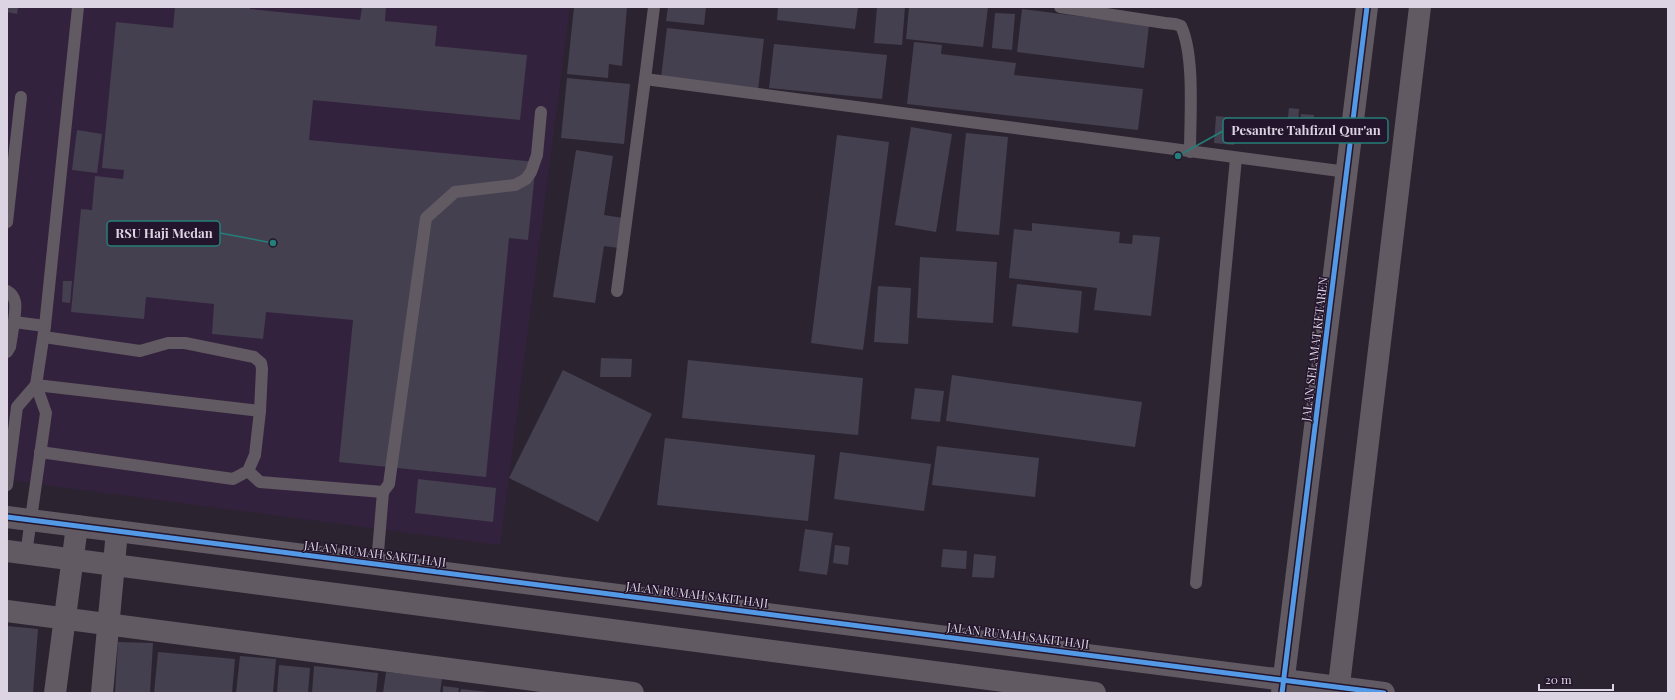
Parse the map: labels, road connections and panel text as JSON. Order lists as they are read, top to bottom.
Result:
{
  "streets": {
    "street": ["JALAN SELAMAT KETAREN", "JALAN RUMAH SAKIT HAJI"]
  },
  "crossings": [
    ["JALAN SELAMAT KETAREN", "JALAN RUMAH SAKIT HAJI"]
  ],
  "places": ["Pesantre Tahfizul Qur'an", "RSU Haji Medan"],
  "scale_bar": "20 m"
}
